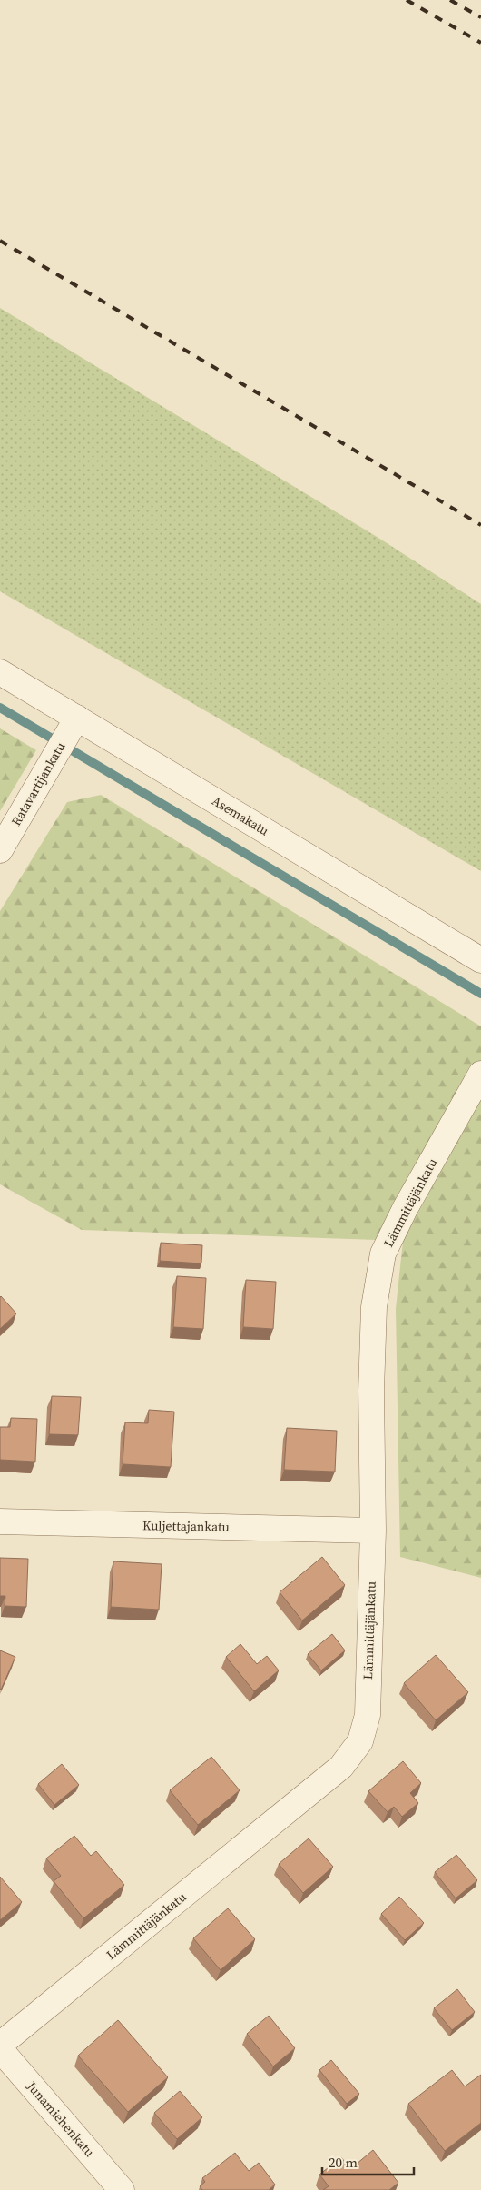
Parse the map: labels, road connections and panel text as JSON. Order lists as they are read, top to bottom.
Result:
{
  "streets": {
    "street": [
      "Ratavartijankatu",
      "Asemakatu",
      "Lämmittäjänkatu",
      "Kuljettajankatu",
      "Junamiehenkatu"
    ]
  },
  "crossings": [
    ["Ratavartijankatu", "Asemakatu"],
    ["Lämmittäjänkatu", "Kuljettajankatu"]
  ],
  "scale_bar": "20 m"
}
